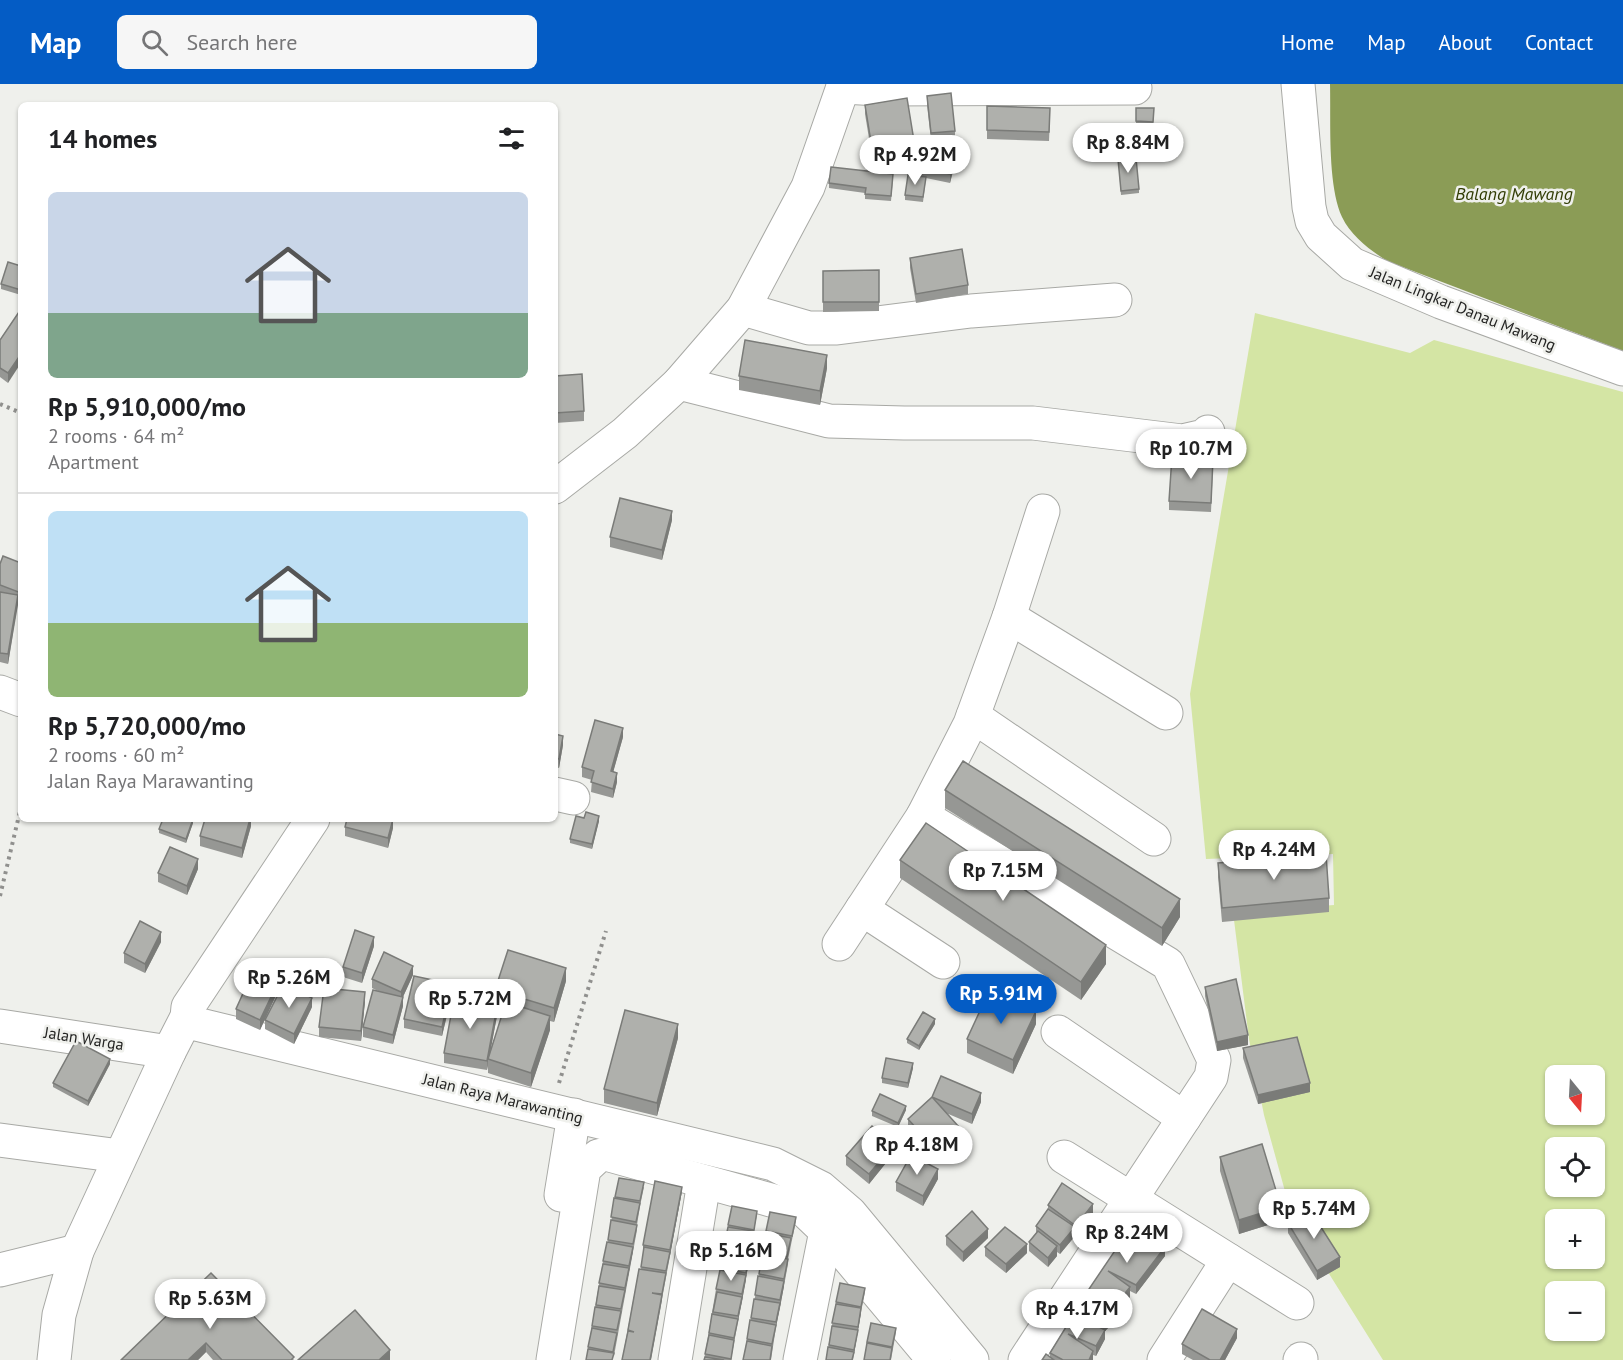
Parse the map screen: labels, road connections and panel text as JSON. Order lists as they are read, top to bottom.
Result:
{
  "streets": {
    "street": ["Jalan Lingkar Danau Mawang", "Jalan Warga", "Jalan Raya Marawanting"]
  },
  "water": ["Balang Mawang"],
  "north": "bottom",
  "page": {
    "header": "Map",
    "search": "Search here",
    "nav": [
      "Home",
      "Map",
      "About",
      "Contact"
    ],
    "heading": "14 homes",
    "price": [
      "Rp 8.84M",
      "Rp 4.92M",
      "Rp 10.7M",
      "Rp 4.24M",
      "Rp 7.15M",
      "Rp 5.26M",
      "Rp 5.91M",
      "Rp 5.72M",
      "Rp 4.18M",
      "Rp 5.74M",
      "Rp 8.24M",
      "Rp 5.16M",
      "Rp 5.63M",
      "Rp 4.17M"
    ],
    "list": [
      {
        "name": "Rp 5,910,000/mo",
        "note": "2 rooms · 64 m² · Apartment"
      },
      {
        "name": "Rp 5,720,000/mo",
        "note": "2 rooms · 60 m² · Jalan Raya Marawanting"
      }
    ],
    "map_buttons": ["+", "−"]
  }
}
